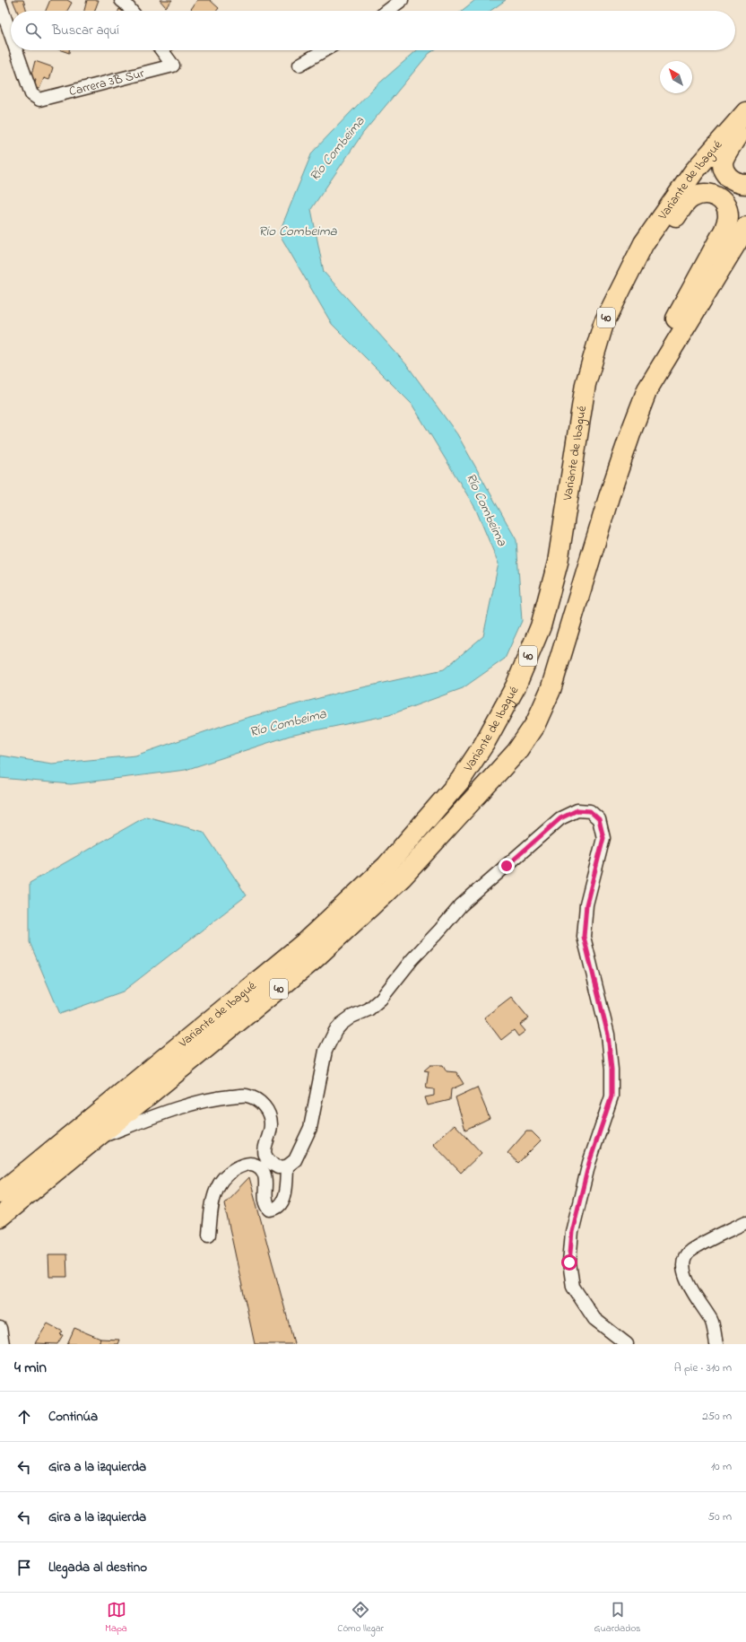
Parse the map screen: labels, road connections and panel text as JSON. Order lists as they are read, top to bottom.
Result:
{
  "streets": {
    "highway": ["Variante de Ibagué", "40"],
    "street": ["Carrera 3B Sur"]
  },
  "water": ["Río Combeima", "Rio Combeima"],
  "north": "top left",
  "page": {
    "search": "Buscar aquí",
    "heading": ["4 min", "A pie · 310 m"],
    "list": [
      ["Continúa", "250 m"],
      ["Gira a la izquierda", "10 m"],
      ["Gira a la izquierda", "50 m"],
      "Llegada al destino"
    ],
    "nav": ["Mapa", "Cómo llegar", "Guardados"]
  }
}
